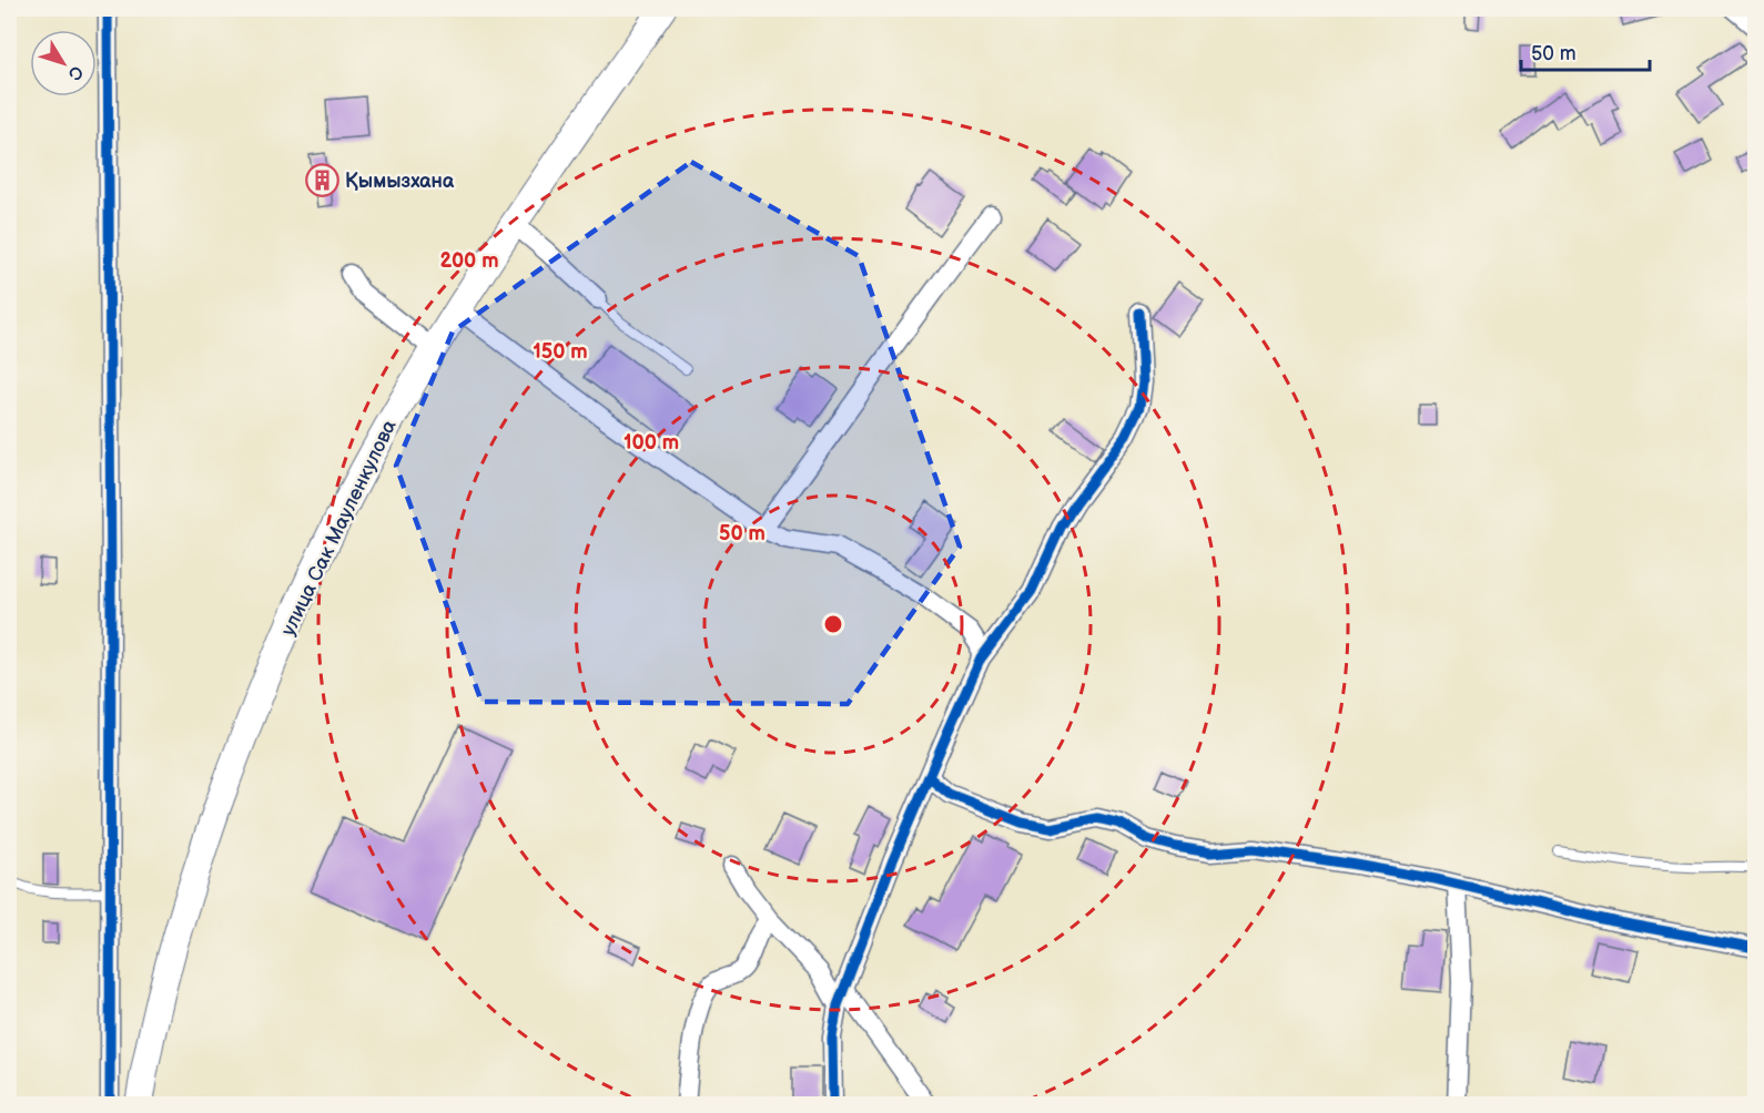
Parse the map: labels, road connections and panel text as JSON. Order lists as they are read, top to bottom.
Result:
{
  "streets": {
    "main road": ["улица Сак Мауленкулова"]
  },
  "places": {
    "building": ["Қымызхана"]
  },
  "scale_bar": "50 m",
  "north": "bottom right",
  "rings": [
    "200 m",
    "150 m",
    "100 m",
    "50 m"
  ]
}
